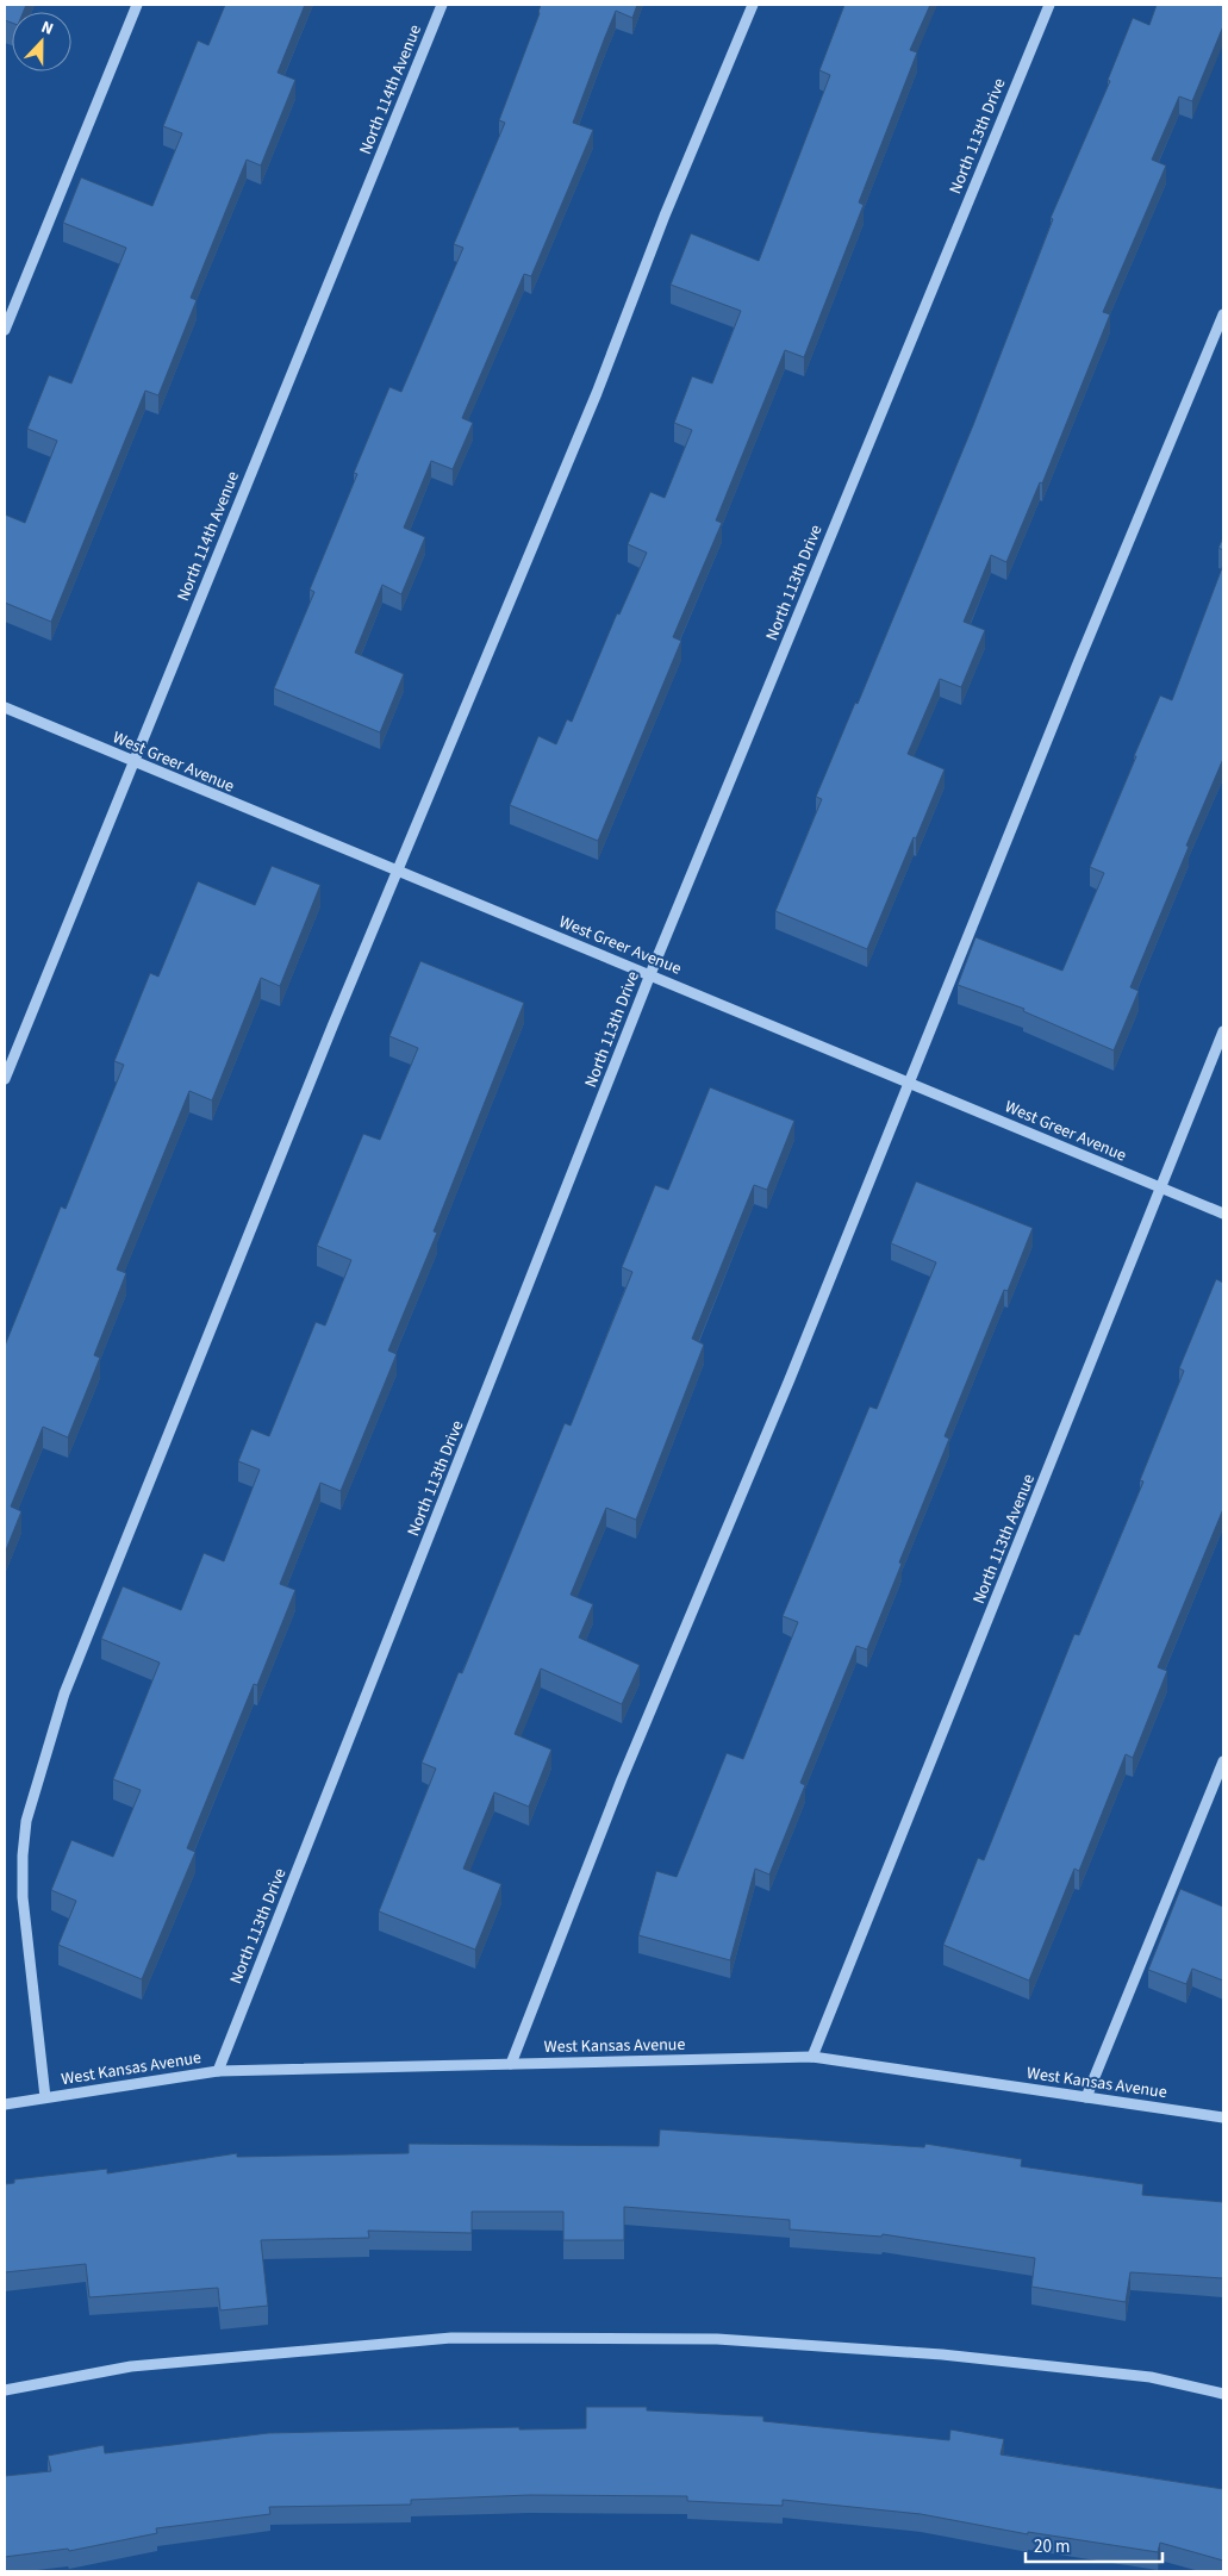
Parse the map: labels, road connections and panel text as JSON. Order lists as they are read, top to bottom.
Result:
{
  "streets": {
    "street": [
      "North 114th Avenue",
      "North 113th Drive",
      "West Greer Avenue",
      "North 113th Avenue",
      "West Kansas Avenue"
    ]
  },
  "crossings": [
    ["North 114th Avenue", "West Greer Avenue"],
    ["North 113th Drive", "West Greer Avenue"],
    ["North 113th Drive", "West Kansas Avenue"],
    ["West Greer Avenue", "North 113th Avenue"],
    ["North 113th Avenue", "West Kansas Avenue"]
  ],
  "scale_bar": "20 m",
  "north": "top"
}
